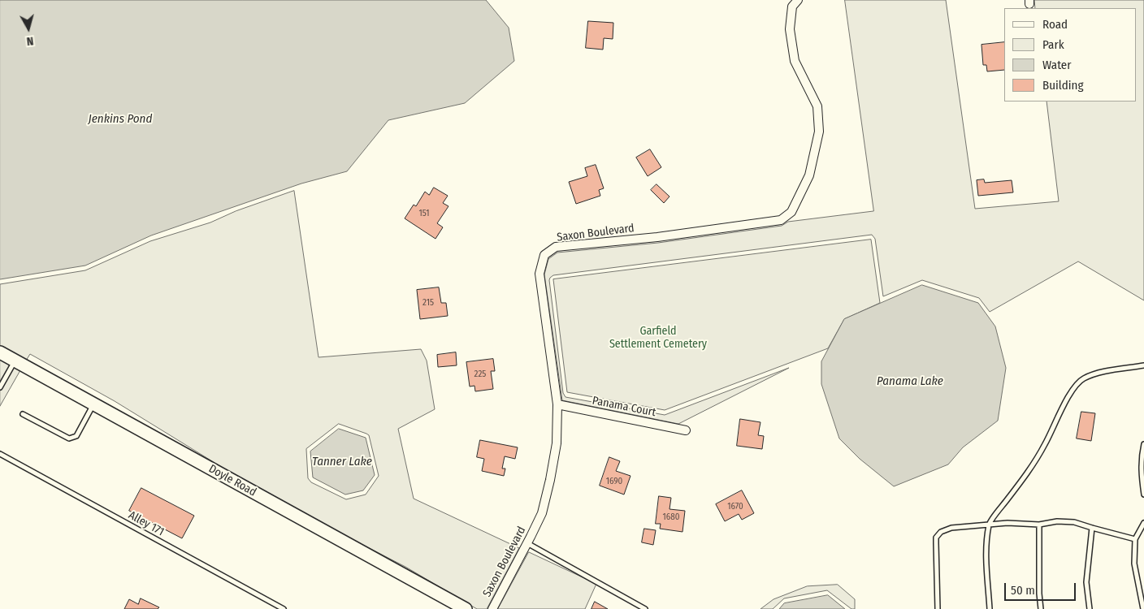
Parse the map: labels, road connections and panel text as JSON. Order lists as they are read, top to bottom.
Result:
{
  "streets": {
    "main road": ["Doyle Road"],
    "street": ["Saxon Boulevard", "Panama Court"],
    "lane": ["Alley 171"]
  },
  "crossings": [
    ["Saxon Boulevard", "Panama Court"]
  ],
  "water": ["Jenkins Pond", "Panama Lake", "Tanner Lake"],
  "parks": ["Garfield Settlement Cemetery"],
  "house_numbers": [
    "151",
    "215",
    "225",
    "1690",
    "1670",
    "1680"
  ],
  "legend": [
    "Road",
    "Park",
    "Water",
    "Building"
  ],
  "scale_bar": "50 m",
  "north": "bottom"
}
